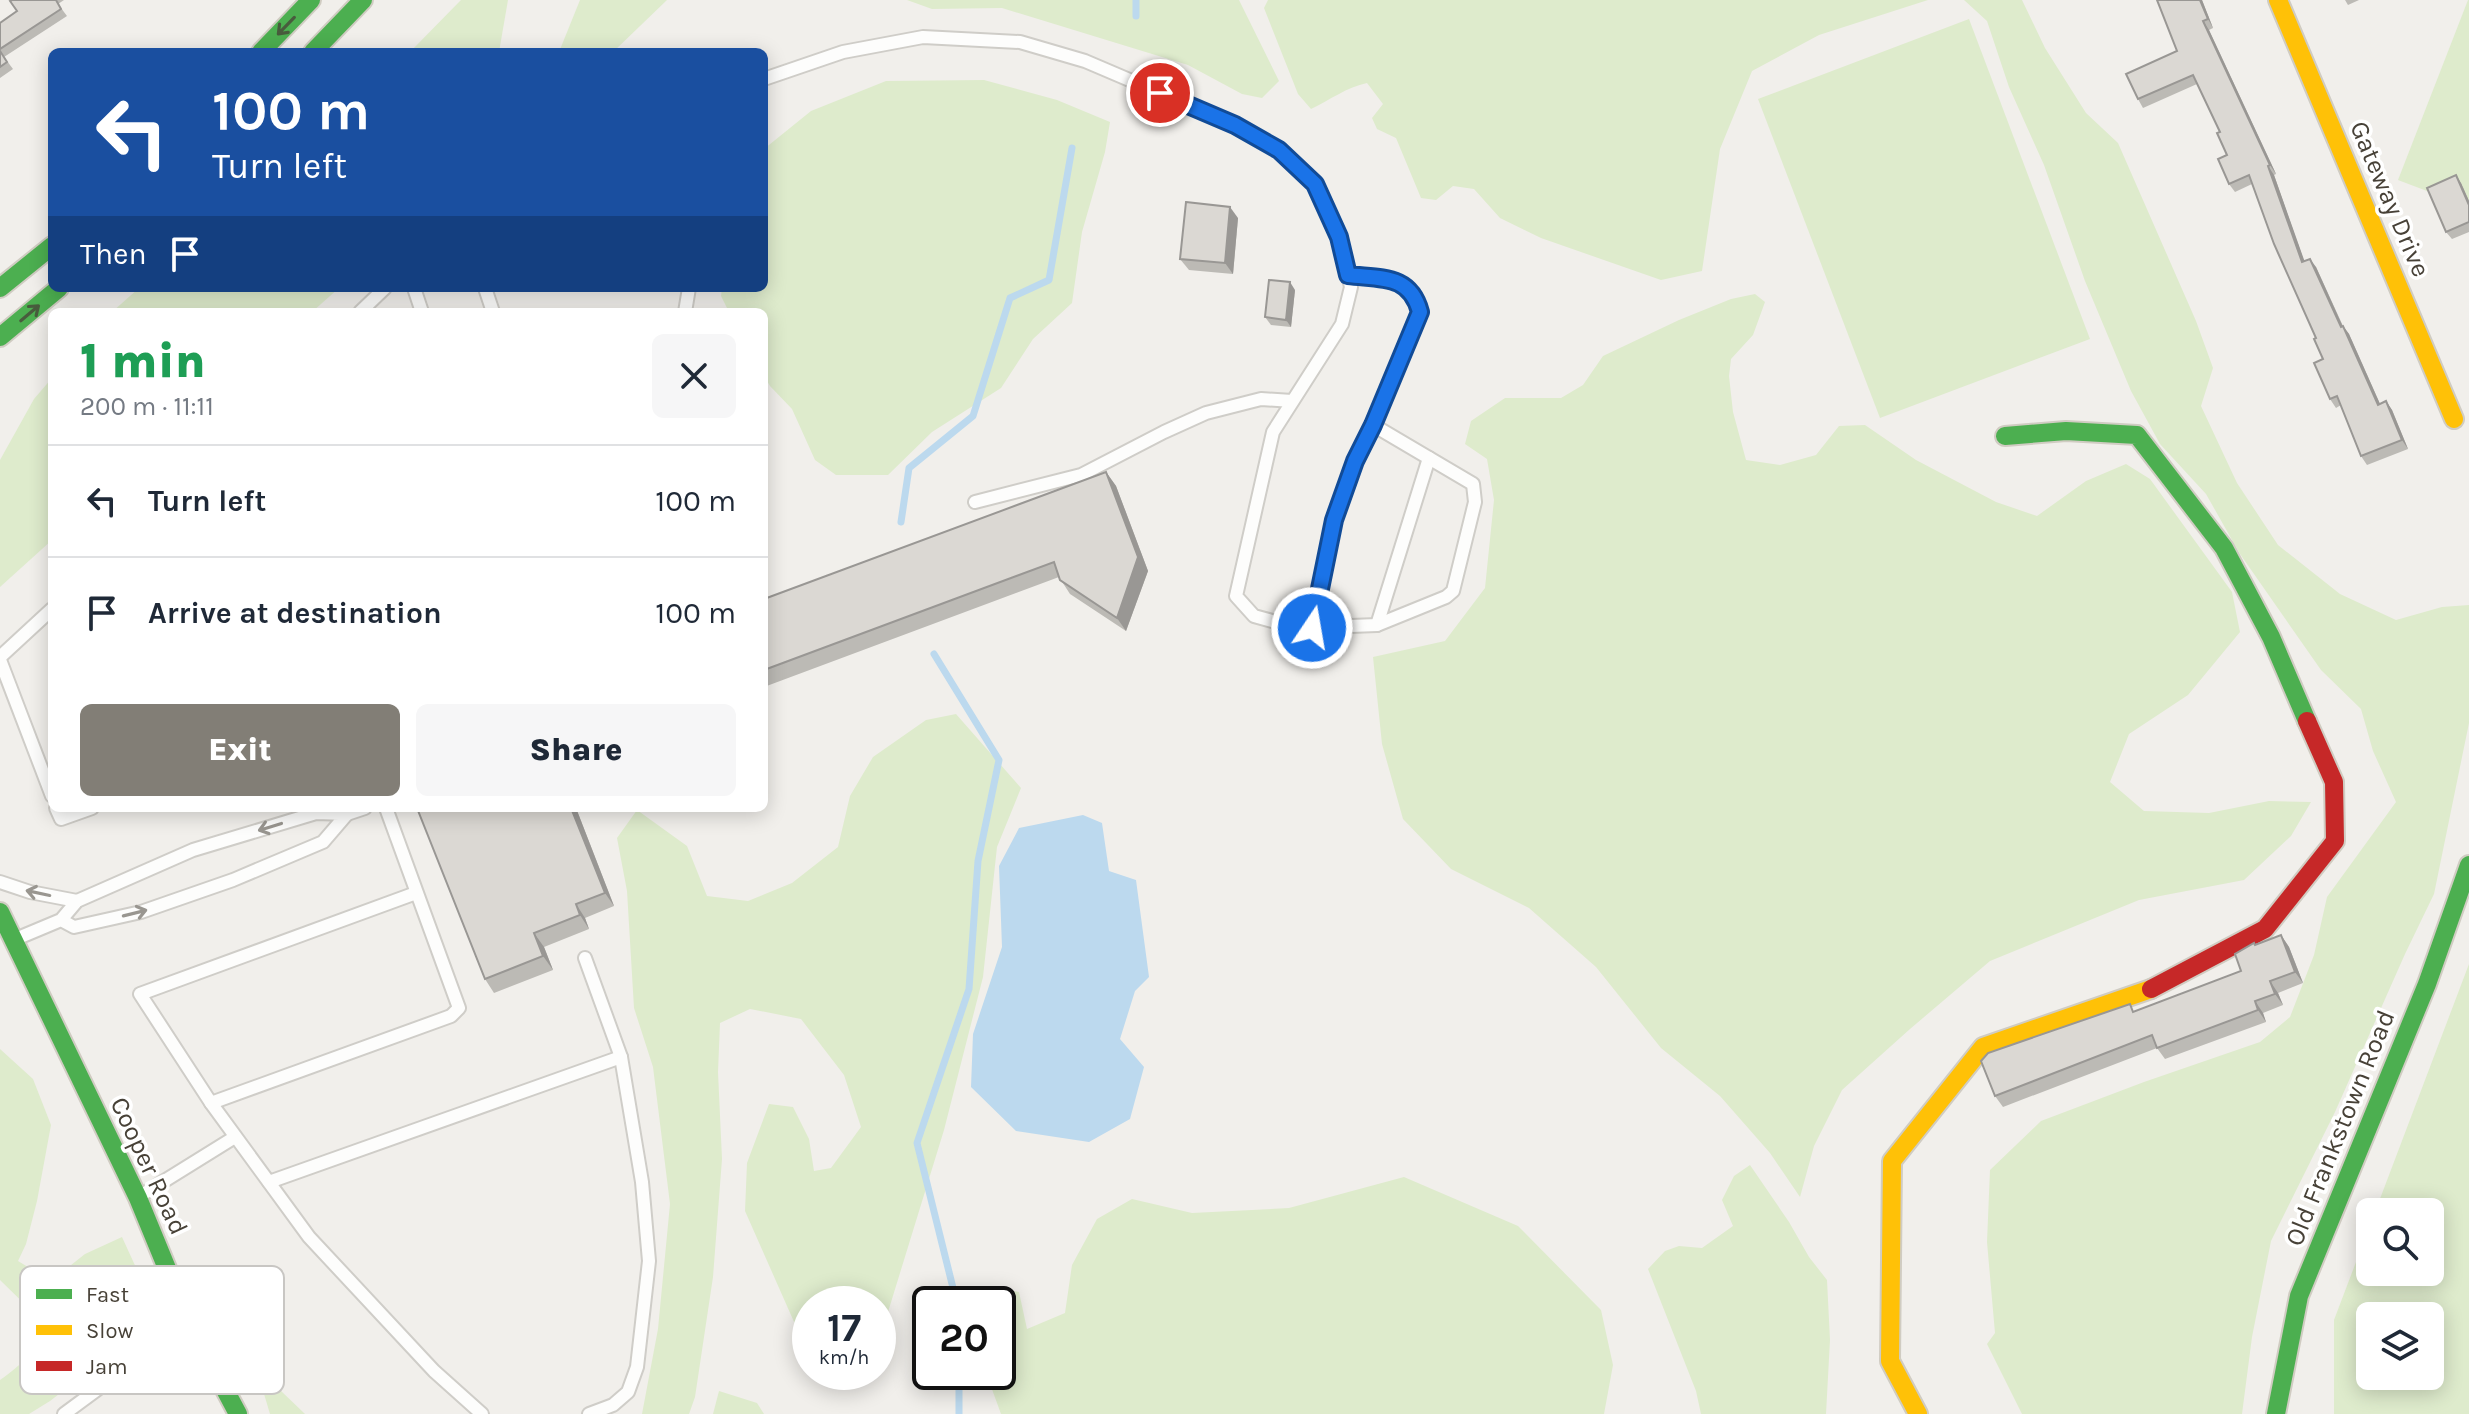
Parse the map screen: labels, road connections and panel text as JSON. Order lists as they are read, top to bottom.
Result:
{
  "streets": {
    "main road": ["Gateway Drive", "Old Frankstown Road", "Cooper Road"]
  },
  "legend": ["Fast", "Slow", "Jam"],
  "page": {
    "turn": ["100 m", "Turn left"],
    "then": "Then",
    "heading": ["1 min", "200 m · 11:11"],
    "list": [
      {
        "name": "Turn left",
        "value": "100 m"
      },
      {
        "name": "Arrive at destination",
        "value": "100 m"
      }
    ],
    "buttons": ["Exit", "Share"],
    "speed": "17 km/h",
    "limit": "20"
  }
}
